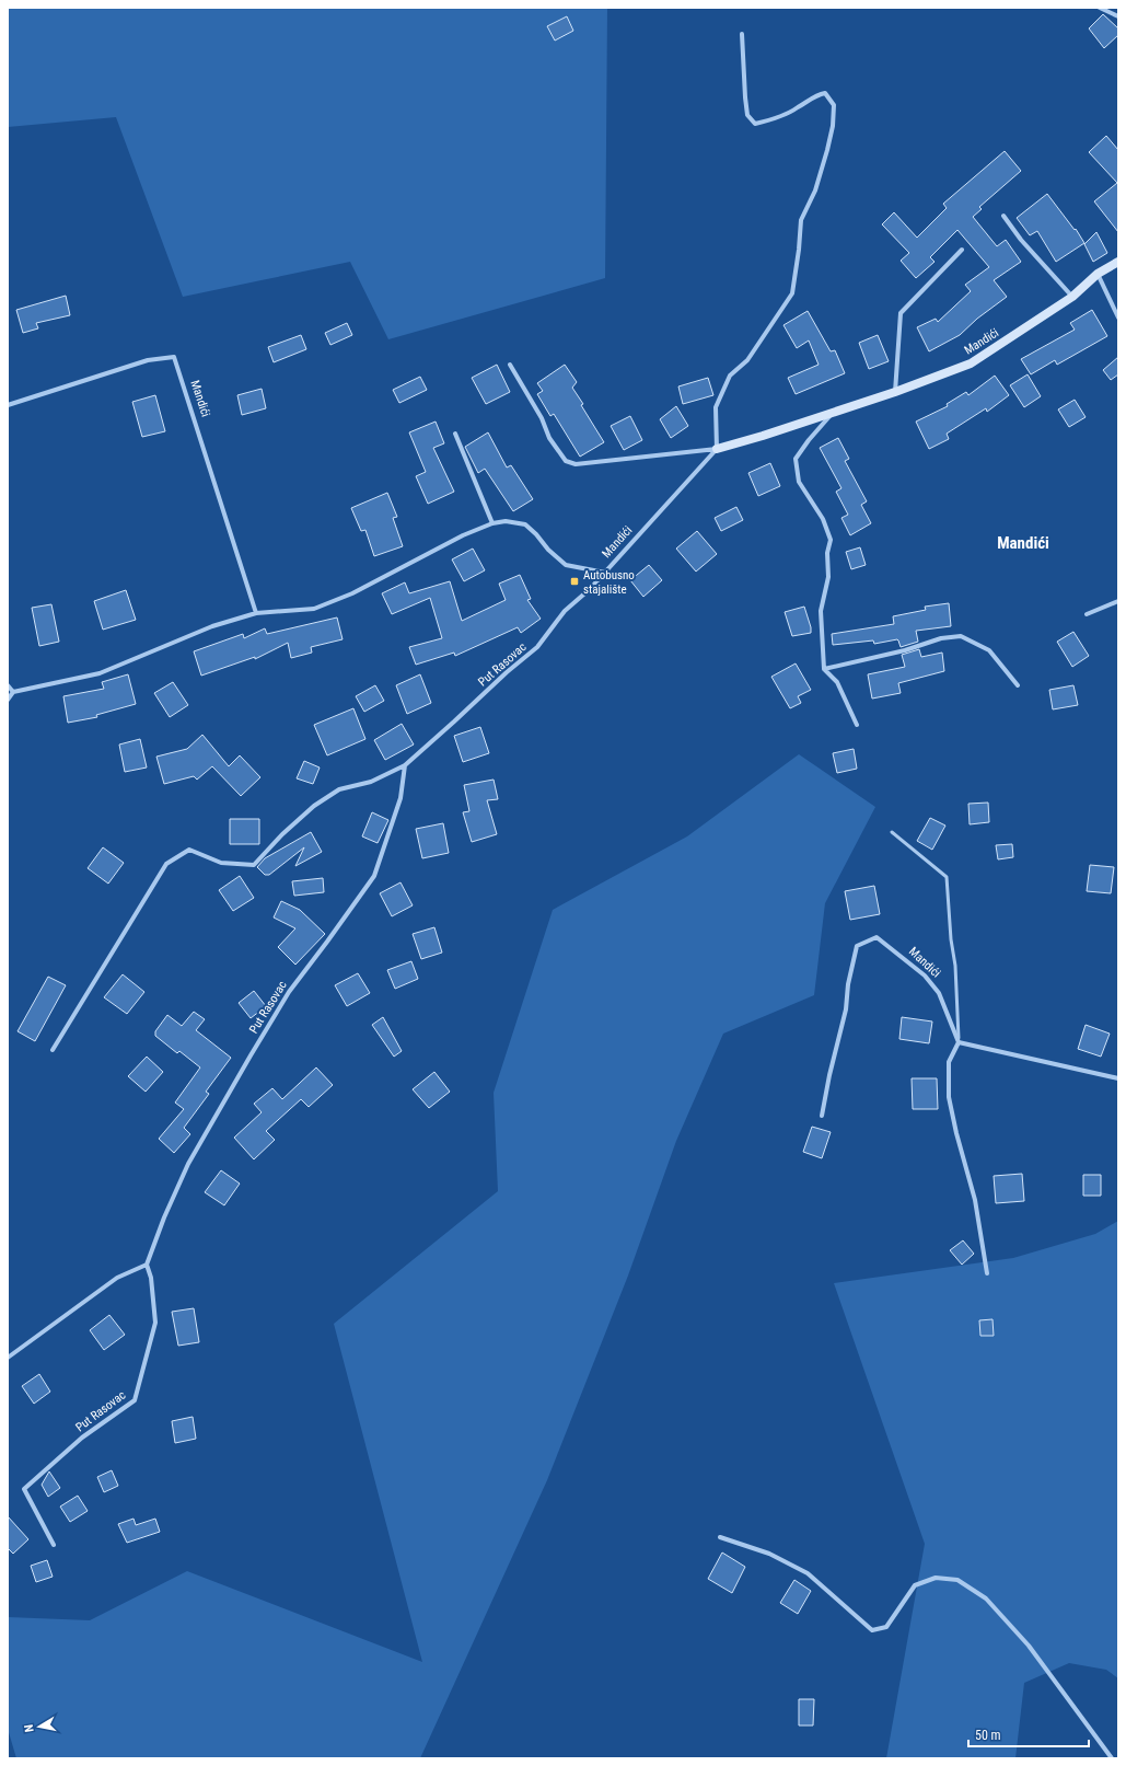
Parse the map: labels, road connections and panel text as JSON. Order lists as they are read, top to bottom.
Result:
{
  "streets": {
    "street": ["Mandići", "Put Rasovac"]
  },
  "crossings": [
    ["Mandići", "Put Rasovac"]
  ],
  "districts": ["Mandići"],
  "places": {
    "transit": ["Autobusno stajalište"]
  },
  "scale_bar": "50 m",
  "north": "left"
}
